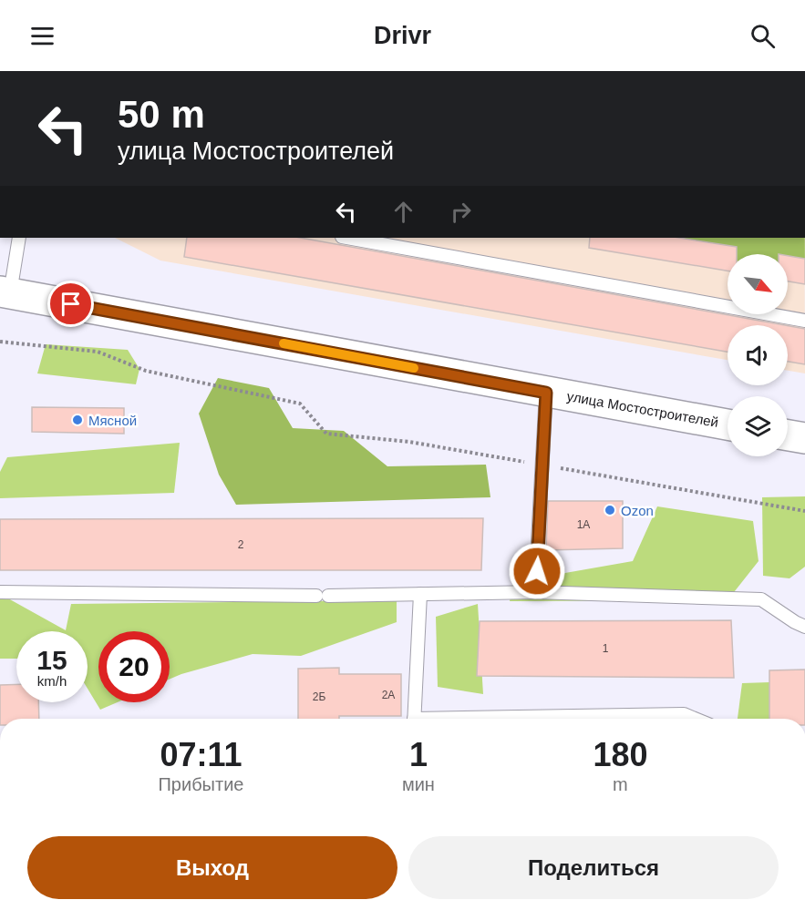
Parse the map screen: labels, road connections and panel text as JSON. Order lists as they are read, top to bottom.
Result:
{
  "streets": {
    "main road": ["улица Мостостроителей"]
  },
  "places": ["Мясной", "Ozon"],
  "house_numbers": [
    "1А",
    "2",
    "1",
    "2А",
    "2Б"
  ],
  "north": "bottom right",
  "page": {
    "header": "Drivr",
    "turn": ["50 m", "улица Мостостроителей"],
    "speed": "15 km/h",
    "limit": "20",
    "eta": [
      "07:11",
      "Прибытие",
      "1",
      "мин",
      "180",
      "m"
    ],
    "buttons": ["Выход", "Поделиться"]
  }
}
